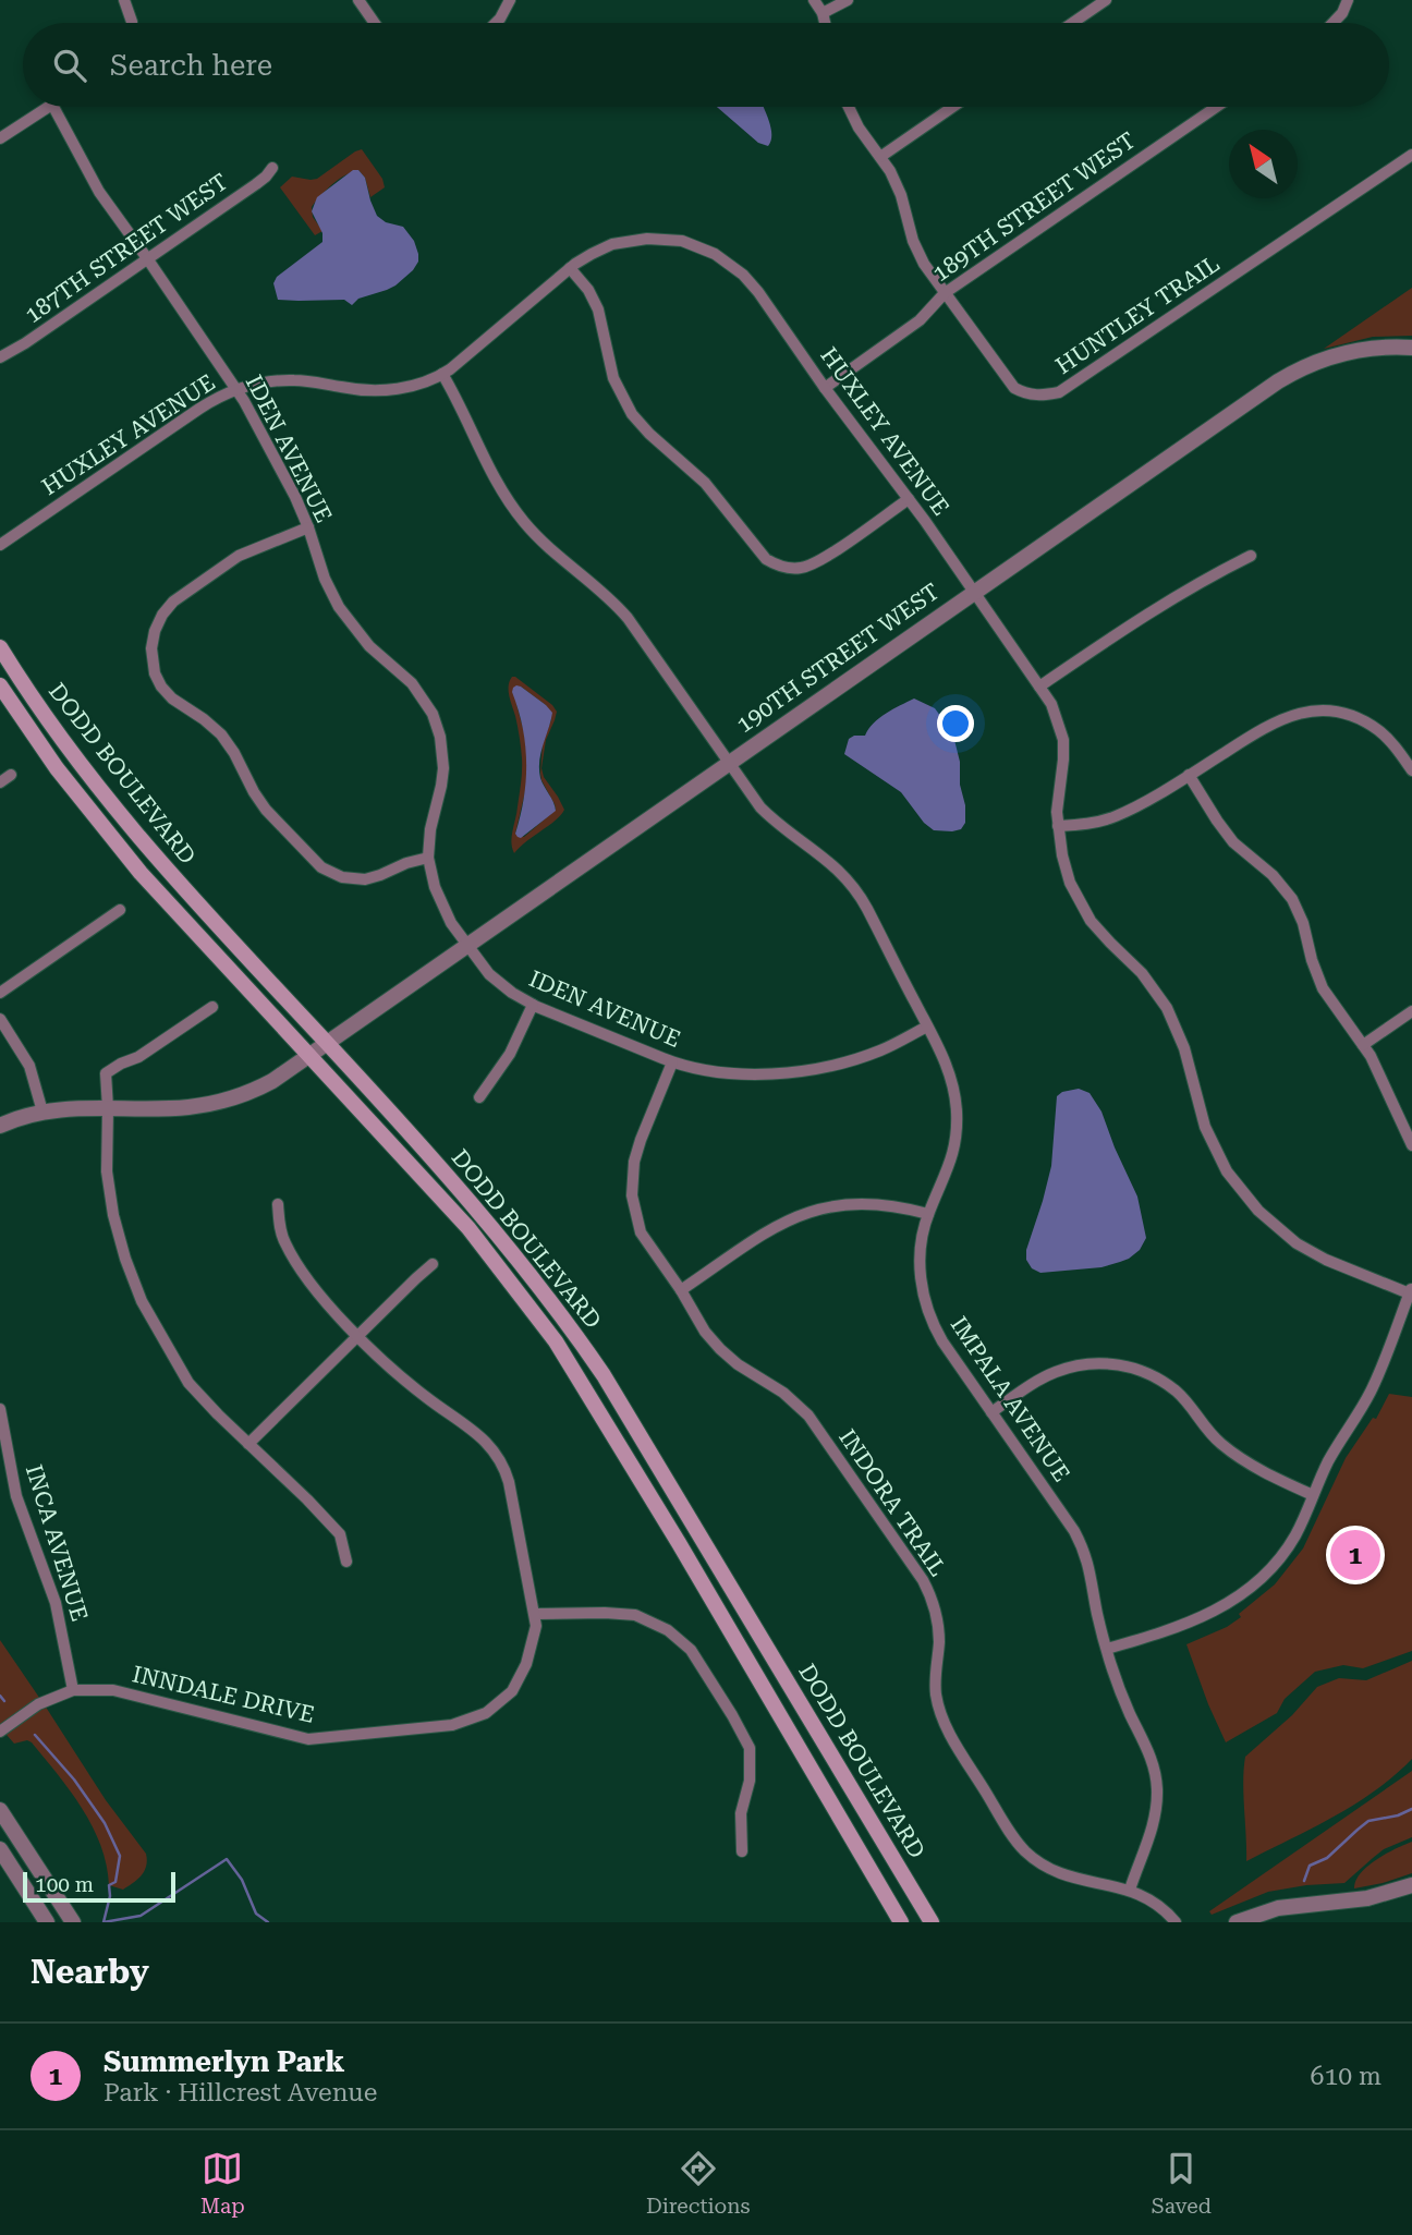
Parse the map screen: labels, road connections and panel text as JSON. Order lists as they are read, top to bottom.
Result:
{
  "streets": {
    "main road": ["DODD BOULEVARD"],
    "street": [
      "189TH STREET WEST",
      "187TH STREET WEST",
      "HUNTLEY TRAIL",
      "HUXLEY AVENUE",
      "IDEN AVENUE",
      "190TH STREET WEST",
      "IMPALA AVENUE",
      "INDORA TRAIL",
      "INCA AVENUE",
      "INNDALE DRIVE"
    ]
  },
  "crossings": [
    ["189TH STREET WEST", "HUNTLEY TRAIL"],
    ["189TH STREET WEST", "HUXLEY AVENUE"],
    ["187TH STREET WEST", "IDEN AVENUE"],
    ["HUXLEY AVENUE", "IDEN AVENUE"],
    ["HUXLEY AVENUE", "190TH STREET WEST"],
    ["HUXLEY AVENUE", "IMPALA AVENUE"],
    ["IDEN AVENUE", "190TH STREET WEST"],
    ["IDEN AVENUE", "IMPALA AVENUE"],
    ["IDEN AVENUE", "INDORA TRAIL"],
    ["190TH STREET WEST", "DODD BOULEVARD"],
    ["190TH STREET WEST", "IMPALA AVENUE"],
    ["IMPALA AVENUE", "INDORA TRAIL"],
    ["INCA AVENUE", "INNDALE DRIVE"]
  ],
  "scale_bar": "100 m",
  "north": "top left",
  "page": {
    "search": "Search here",
    "pins": "1",
    "scale": "100 m",
    "heading": "Nearby",
    "list": [
      {
        "mark": "1",
        "name": "Summerlyn Park",
        "note": "Park · Hillcrest Avenue",
        "value": "610 m"
      }
    ],
    "nav": ["Map", "Directions", "Saved"]
  }
}
